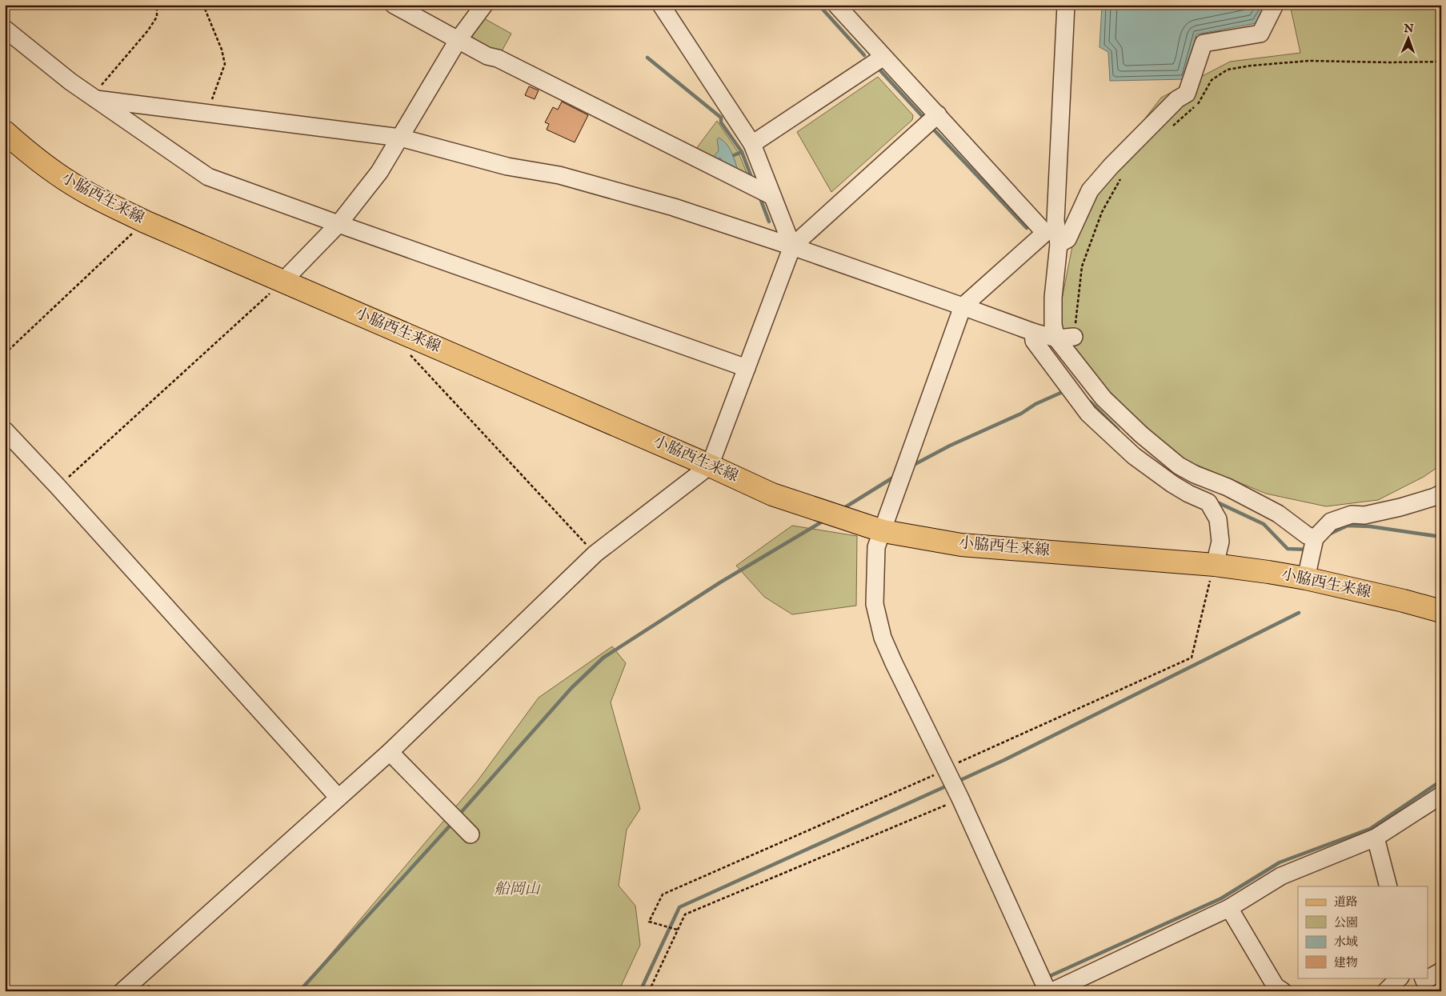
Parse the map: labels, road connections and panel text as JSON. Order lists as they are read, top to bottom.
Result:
{
  "streets": {
    "main road": ["小脇西生来線"]
  },
  "parks": ["船岡山"],
  "legend": [
    "道路",
    "公園",
    "水域",
    "建物"
  ],
  "north": "top"
}
